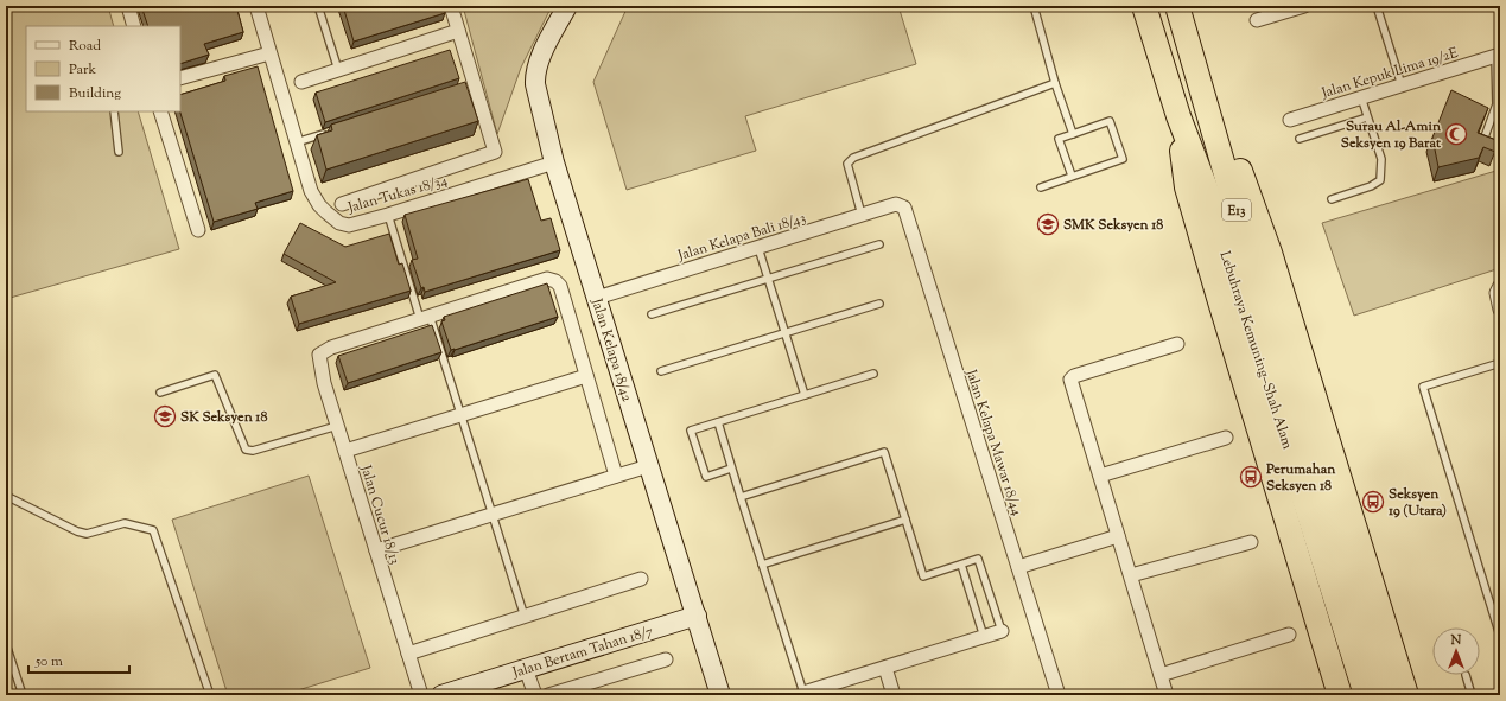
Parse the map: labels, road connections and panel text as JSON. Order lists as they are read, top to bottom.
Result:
{
  "streets": {
    "highway": ["E13", "Lebuhraya Kemuning–Shah Alam"],
    "street": [
      "Jalan Kepuk Lima 19/2E",
      "Jalan Tukas 18/34",
      "Jalan Kelapa Bali 18/43",
      "Jalan Kelapa 18/42",
      "Jalan Kelapa Mawar 18/44",
      "Jalan Cucur 18/13",
      "Jalan Bertam Tahan 18/7"
    ]
  },
  "crossings": [
    ["Jalan Tukas 18/34", "Jalan Kelapa 18/42"],
    ["Jalan Kelapa Bali 18/43", "Jalan Kelapa 18/42"],
    ["Jalan Kelapa Bali 18/43", "Jalan Kelapa Mawar 18/44"],
    ["Jalan Kelapa 18/42", "Jalan Bertam Tahan 18/7"]
  ],
  "places": {
    "mosque": ["Surau Al-Amin Seksyen 19 Barat"],
    "school or university": ["SMK Seksyen 18", "SK Seksyen 18"],
    "bus stop": ["Perumahan Seksyen 18", "Seksyen 19 (Utara)"]
  },
  "legend": ["Road", "Park", "Building"],
  "scale_bar": "50 m",
  "north": "top"
}
